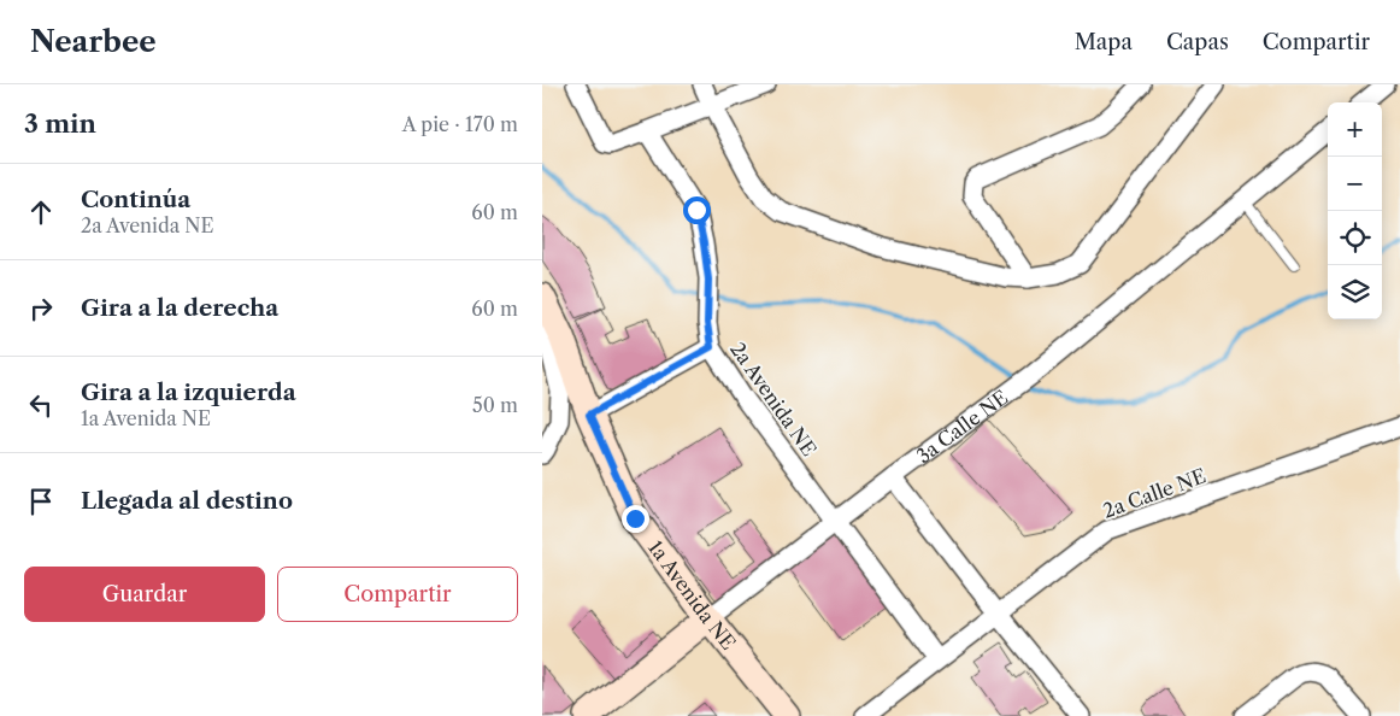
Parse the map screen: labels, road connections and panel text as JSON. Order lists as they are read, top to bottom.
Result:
{
  "streets": {
    "main road": ["3a Calle NE", "1a Avenida NE"],
    "street": ["2a Avenida NE", "2a Calle NE"]
  },
  "crossings": [
    ["2a Avenida NE", "3a Calle NE"],
    ["2a Avenida NE", "2a Calle NE"],
    ["3a Calle NE", "1a Avenida NE"]
  ],
  "page": {
    "header": "Nearbee",
    "nav": ["Mapa", "Capas", "Compartir"],
    "heading": ["3 min", "A pie · 170 m"],
    "map_buttons": ["+", "−"],
    "list": [
      ["Continúa", "2a Avenida NE", "60 m"],
      ["Gira a la derecha", "60 m"],
      ["Gira a la izquierda", "1a Avenida NE", "50 m"],
      "Llegada al destino"
    ],
    "buttons": ["Guardar", "Compartir"]
  }
}
